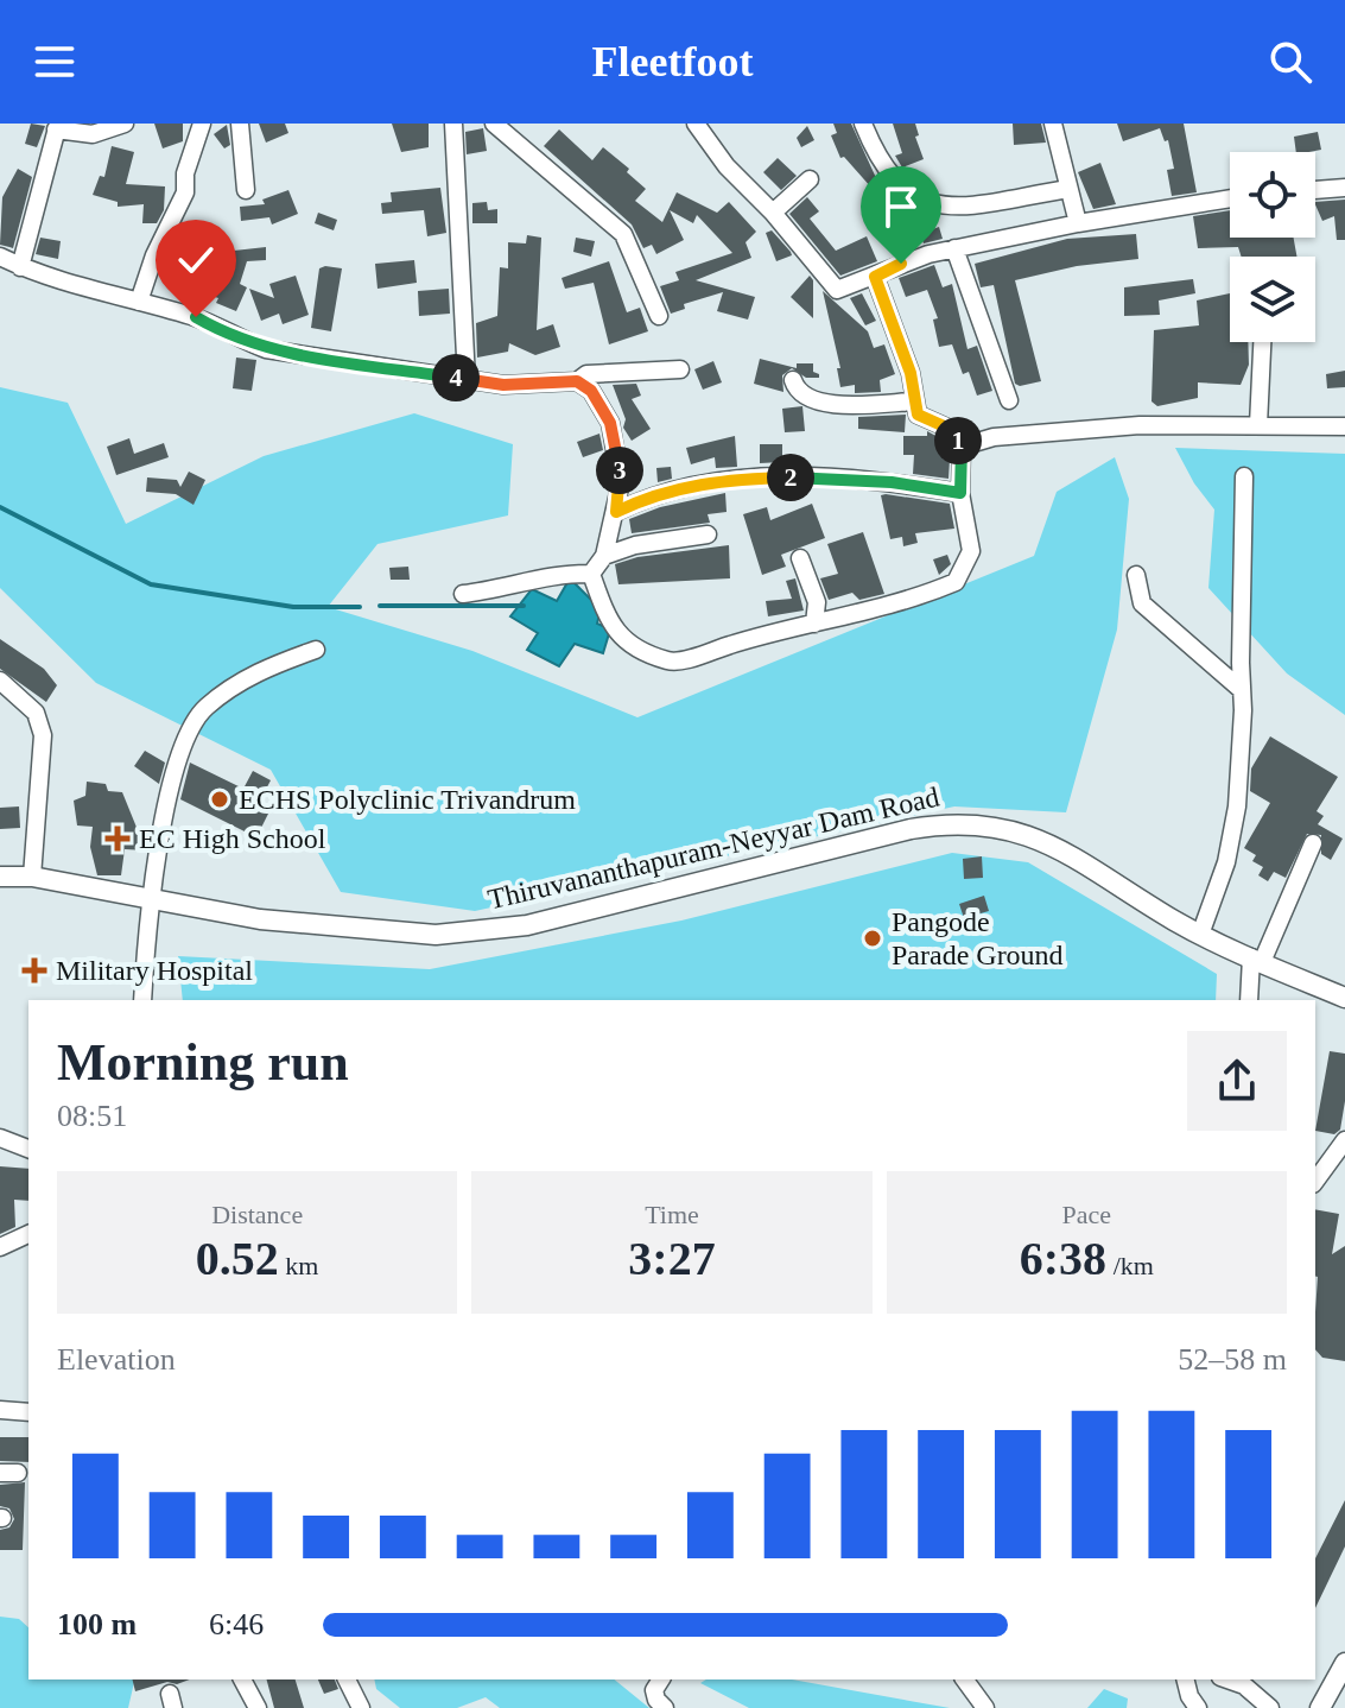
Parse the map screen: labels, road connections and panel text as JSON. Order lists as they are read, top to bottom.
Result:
{
  "streets": {
    "main road": ["Thiruvananthapuram-Neyyar Dam Road"]
  },
  "places": {
    "other": ["ECHS Polyclinic Trivandrum", "Pangode Parade Ground"],
    "health": ["EC High School", "Military Hospital"]
  },
  "page": {
    "header": "Fleetfoot",
    "pins": [
      "4",
      "1",
      "3",
      "2"
    ],
    "heading": ["Morning run", "08:51"],
    "stats": [
      ["Distance", "0.52 km"],
      ["Time", "3:27"],
      ["Pace", "6:38 /km"]
    ],
    "chart": ["Elevation", "52–58 m"],
    "list": [
      {
        "name": "100 m",
        "note": "6:46"
      }
    ]
  }
}
